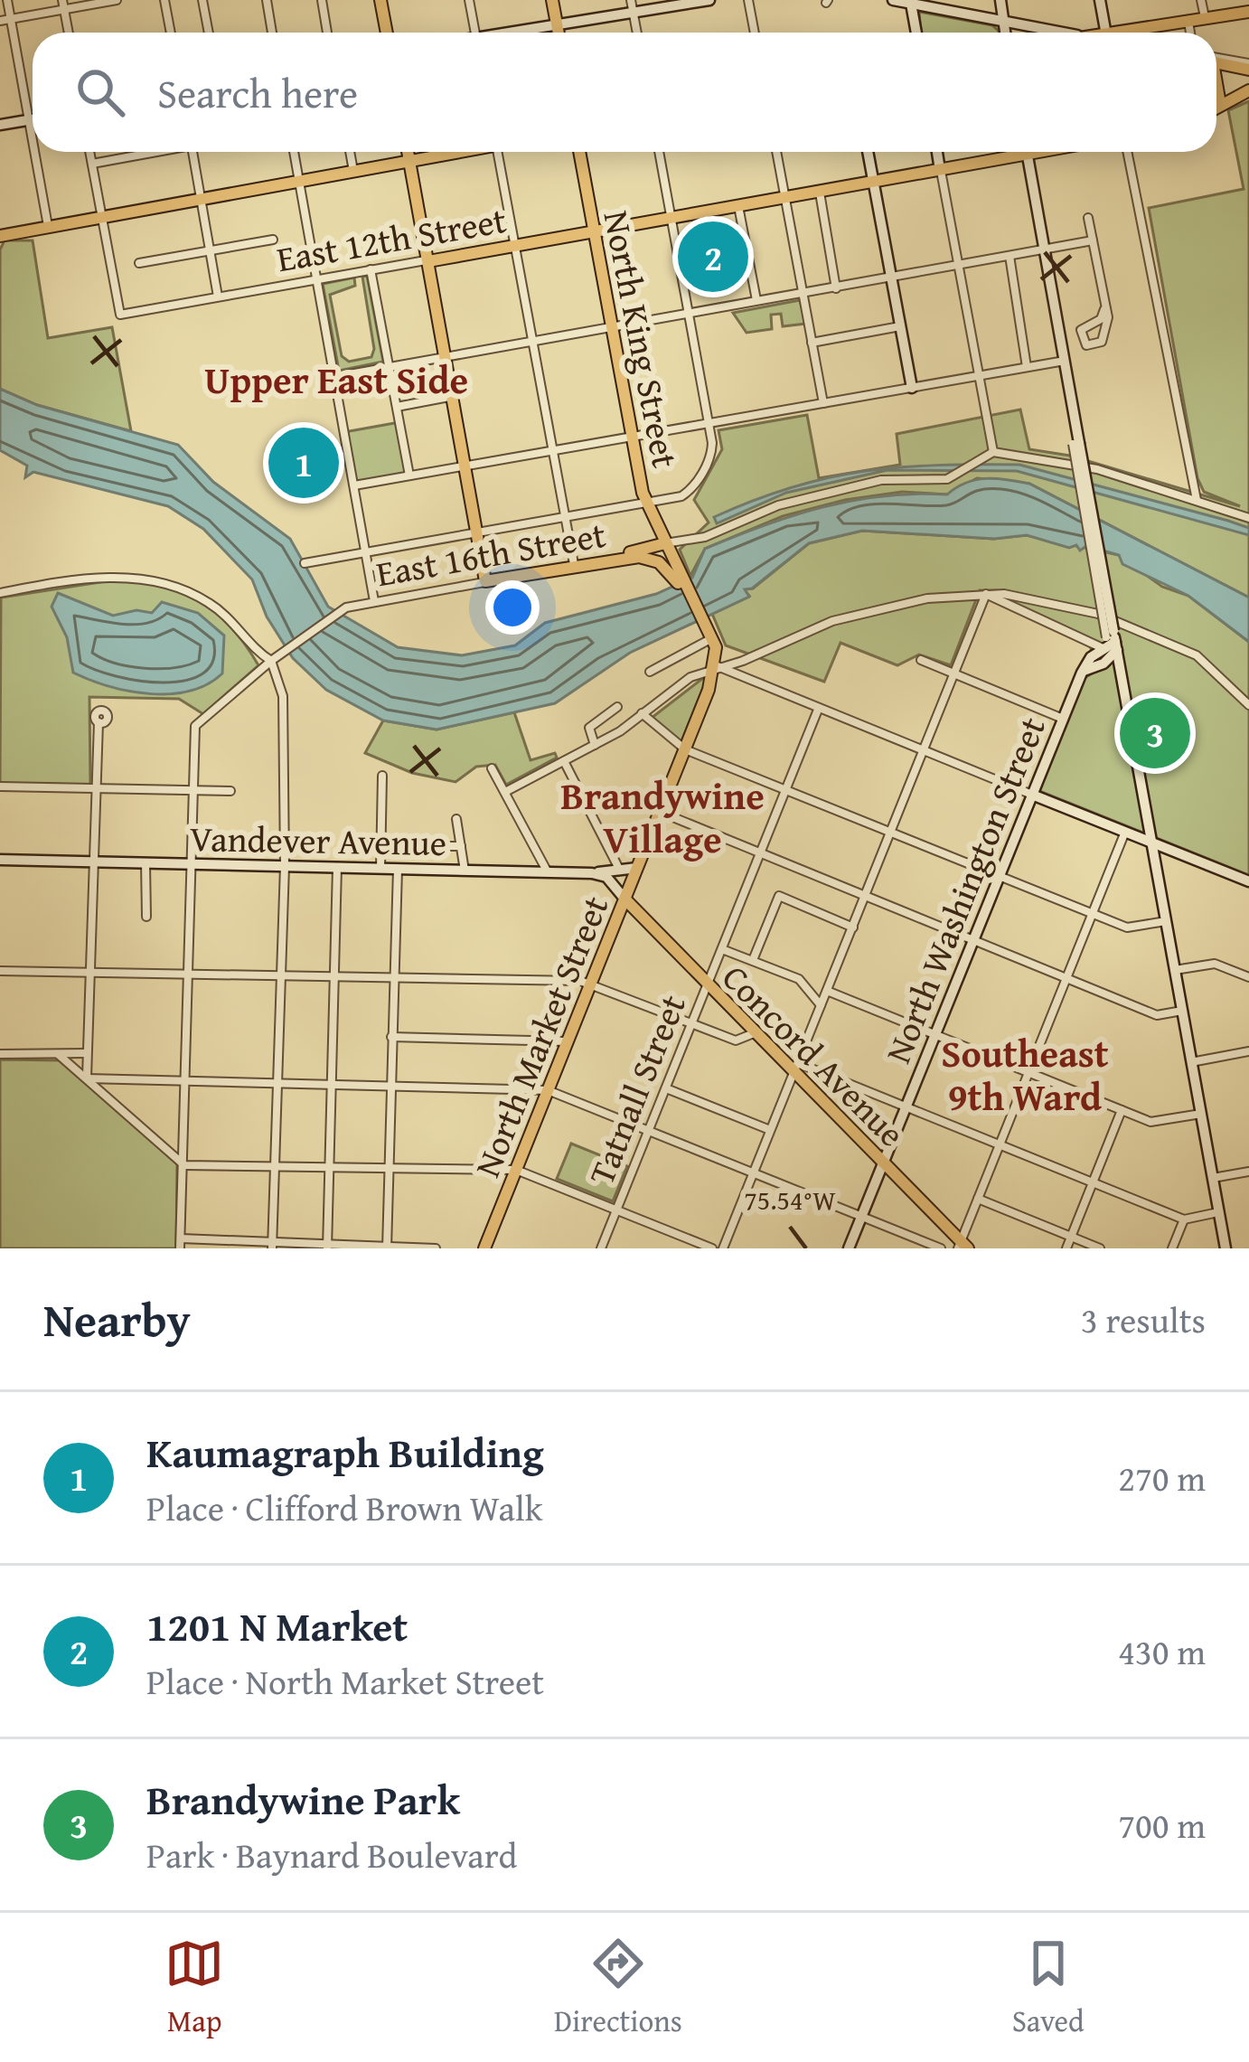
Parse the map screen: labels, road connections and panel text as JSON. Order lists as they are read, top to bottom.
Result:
{
  "streets": {
    "main road": [
      "East 12th Street",
      "North King Street",
      "East 16th Street",
      "North Market Street",
      "Concord Avenue"
    ],
    "street": ["Vandever Avenue", "North Washington Street", "Tatnall Street"]
  },
  "crossings": [
    ["East 12th Street", "North King Street"],
    ["North King Street", "North Market Street"],
    ["East 16th Street", "Vandever Avenue"],
    ["East 16th Street", "North Market Street"],
    ["Vandever Avenue", "North Market Street"],
    ["North Washington Street", "Concord Avenue"],
    ["North Market Street", "Concord Avenue"],
    ["Concord Avenue", "Tatnall Street"]
  ],
  "districts": ["Upper East Side", "Brandywine Village", "Southeast 9th Ward"],
  "page": {
    "search": "Search here",
    "pins": ["2", "1", "3"],
    "heading": ["Nearby", "3 results"],
    "list": [
      {
        "mark": "1",
        "name": "Kaumagraph Building",
        "note": "Place · Clifford Brown Walk",
        "value": "270 m"
      },
      {
        "mark": "2",
        "name": "1201 N Market",
        "note": "Place · North Market Street",
        "value": "430 m"
      },
      {
        "mark": "3",
        "name": "Brandywine Park",
        "note": "Park · Baynard Boulevard",
        "value": "700 m"
      }
    ],
    "nav": ["Map", "Directions", "Saved"]
  },
  "coordinates": ["75.54°W"]
}
